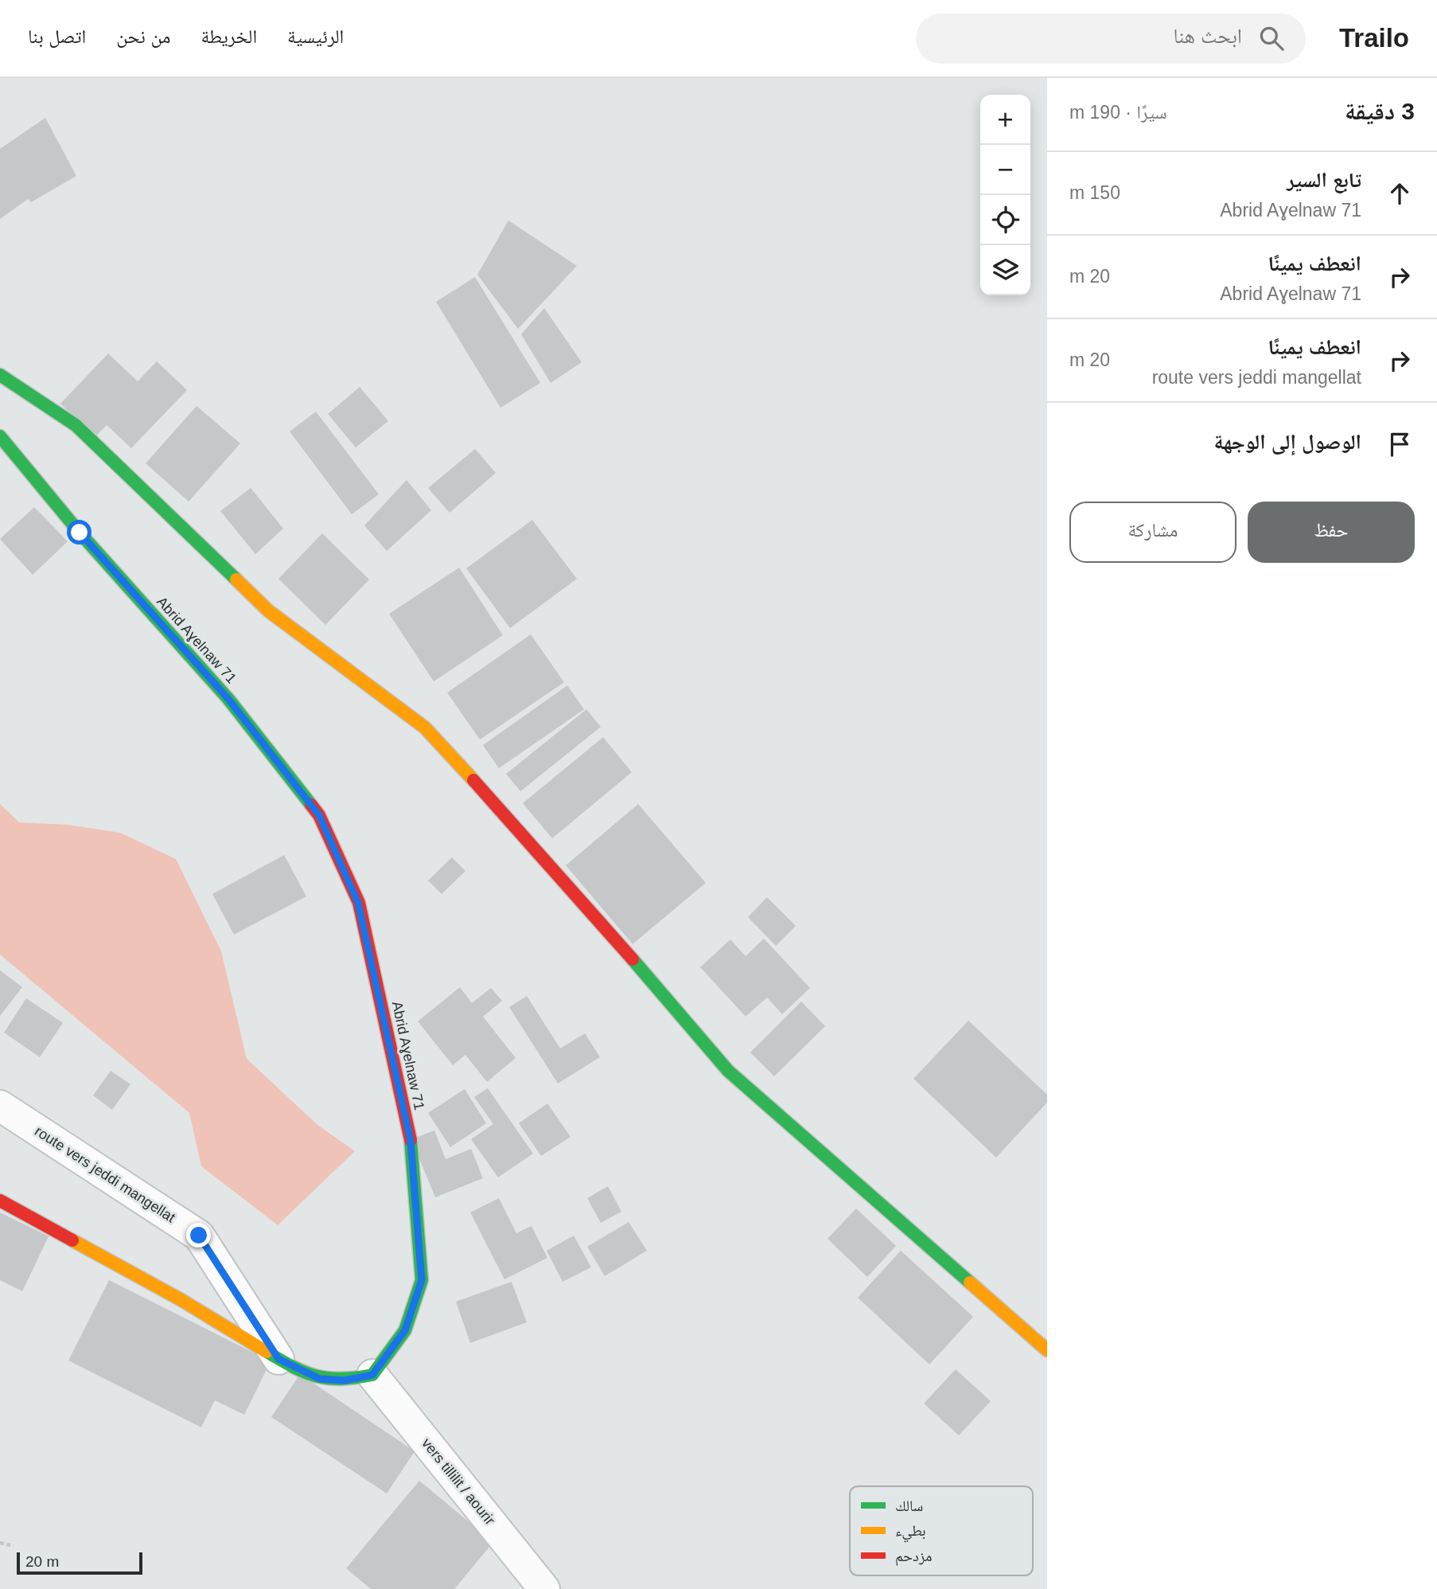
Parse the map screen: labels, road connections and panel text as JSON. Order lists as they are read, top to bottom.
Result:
{
  "streets": {
    "main road": ["Abrid Aɣelnaw 71"],
    "street": ["route vers jeddi mangellat", "vers tillilit / aourir"]
  },
  "crossings": [
    ["Abrid Aɣelnaw 71", "vers tillilit / aourir"]
  ],
  "legend": ["سالك", "بطيء", "مزدحم"],
  "scale_bar": "20 m",
  "page": {
    "header": "Trailo",
    "search": "ابحث هنا",
    "nav": [
      "الرئيسية",
      "الخريطة",
      "من نحن",
      "اتصل بنا"
    ],
    "heading": ["3 دقيقة", "سيرًا · 190 m"],
    "map_buttons": ["+", "−"],
    "list": [
      ["تابع السير", "Abrid Aɣelnaw 71", "150 m"],
      ["انعطف يمينًا", "Abrid Aɣelnaw 71", "20 m"],
      ["انعطف يمينًا", "route vers jeddi mangellat", "20 m"],
      "الوصول إلى الوجهة"
    ],
    "buttons": ["حفظ", "مشاركة"],
    "scale": "20 m"
  }
}
